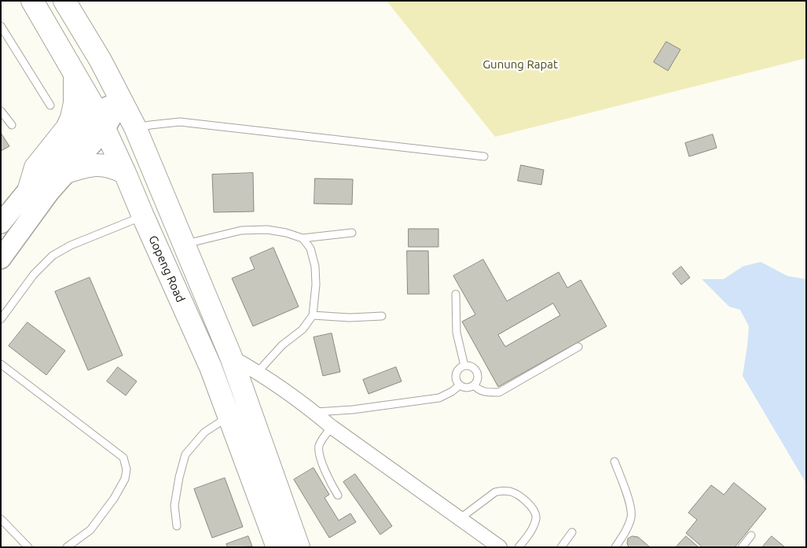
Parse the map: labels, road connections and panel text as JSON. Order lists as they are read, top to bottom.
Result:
{
  "streets": {
    "highway": ["Gopeng Road"]
  },
  "parks": ["Gunung Rapat"]
}
